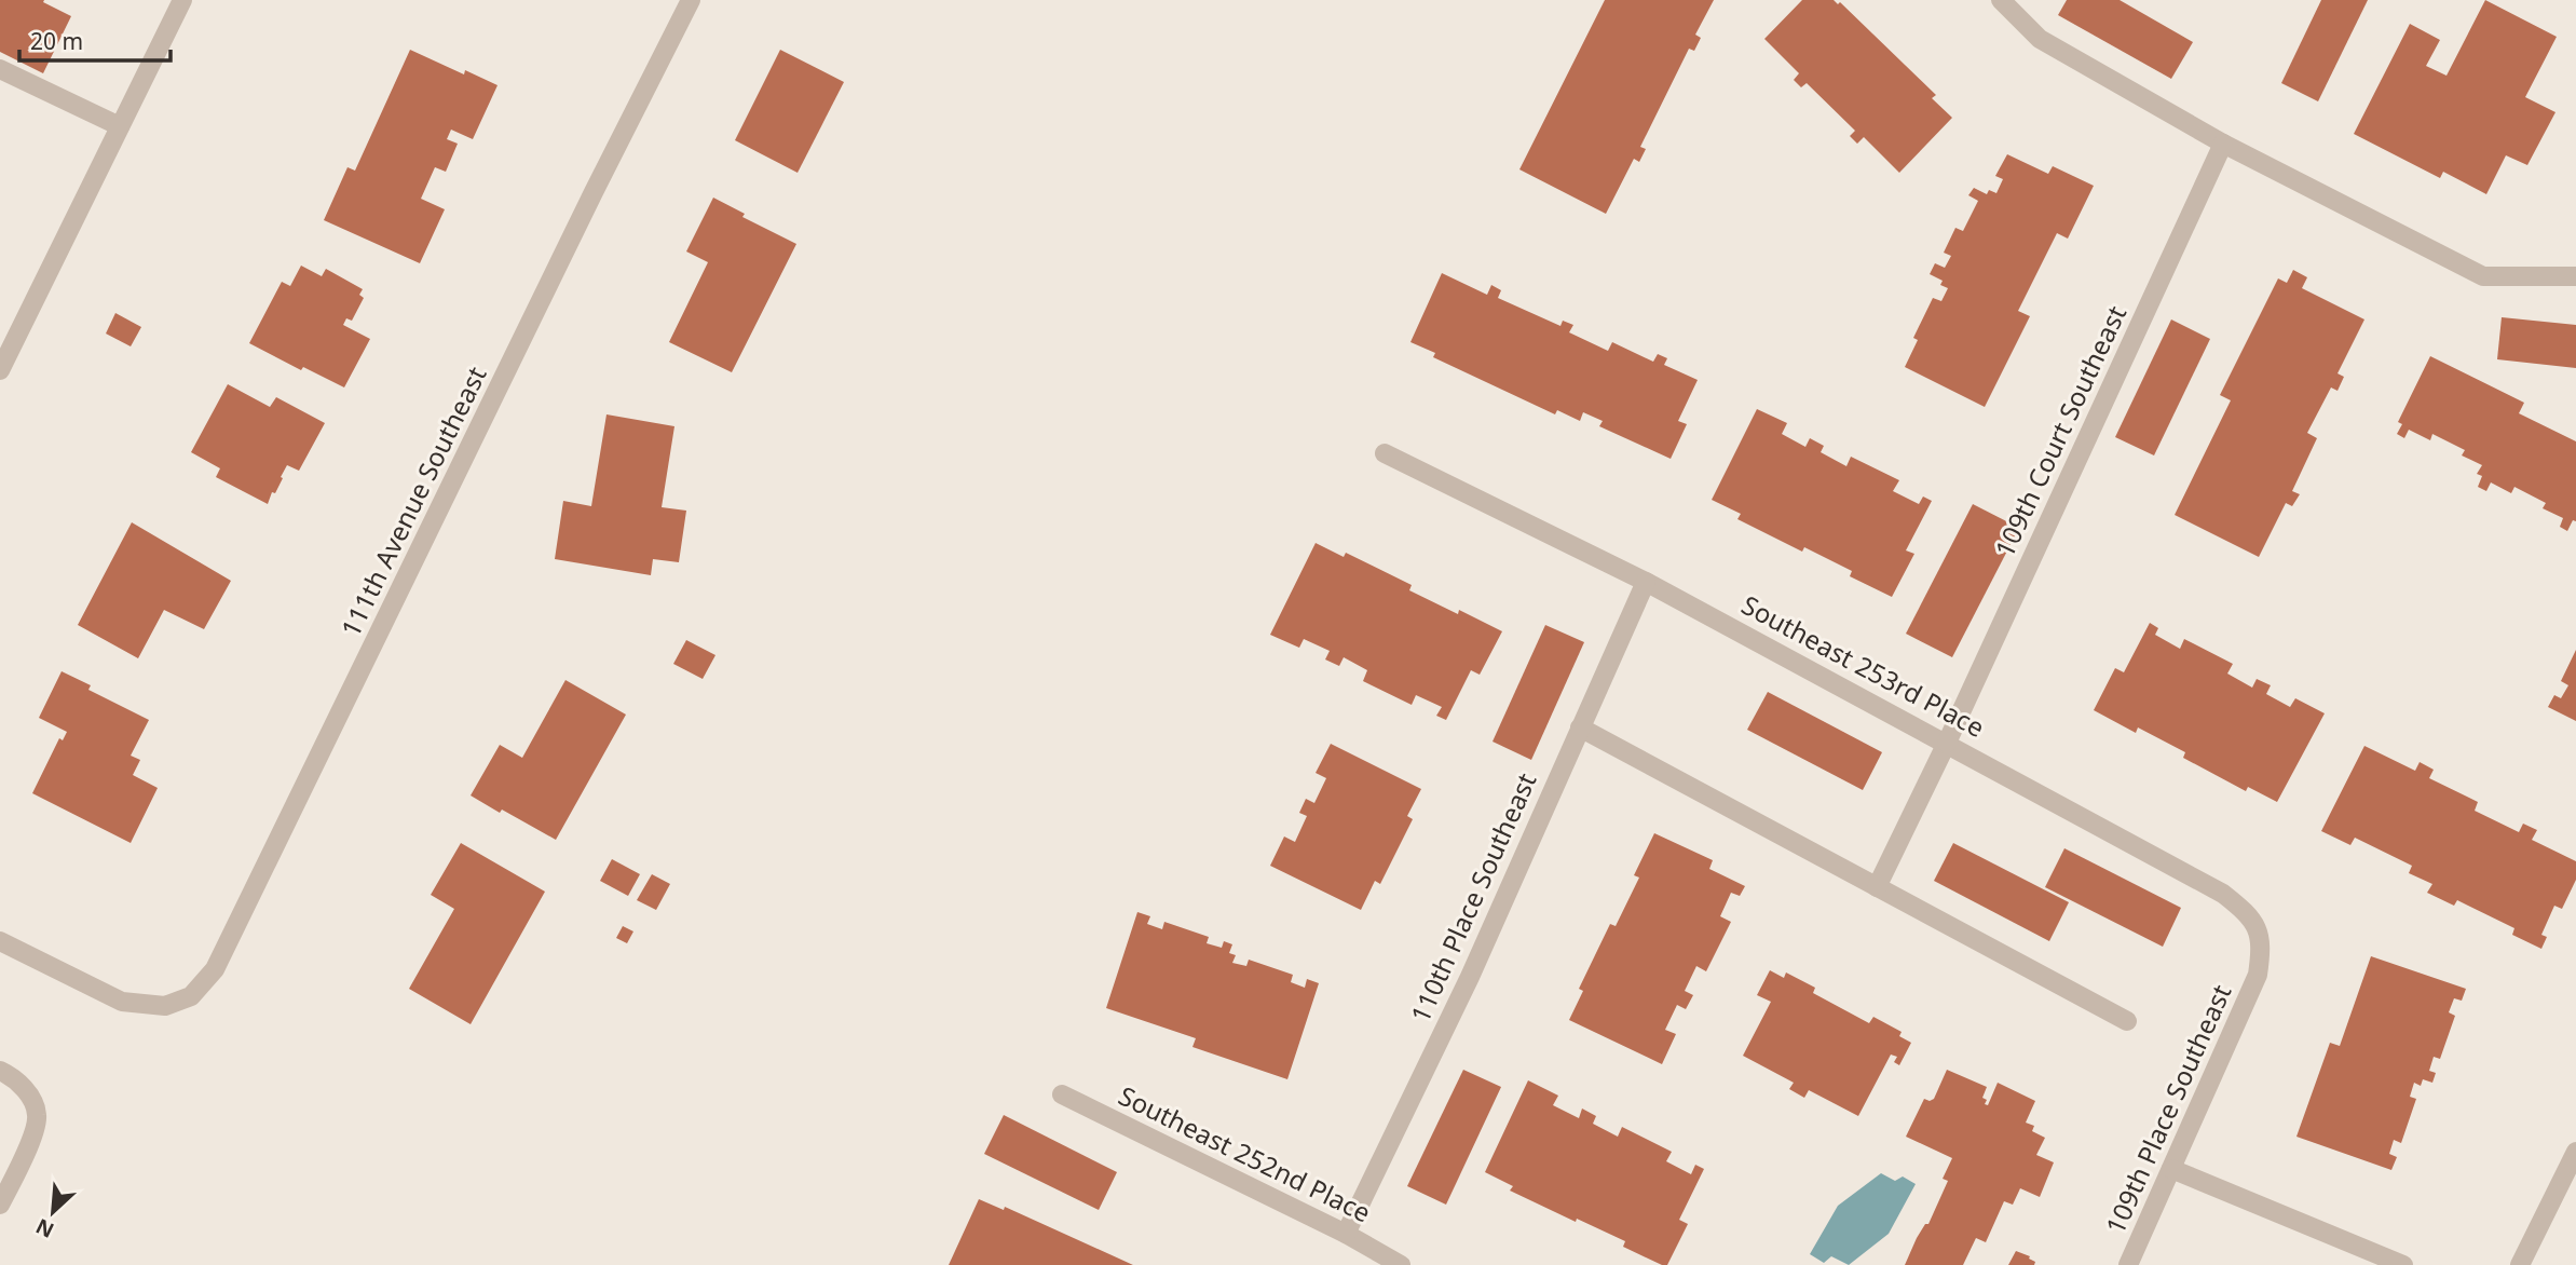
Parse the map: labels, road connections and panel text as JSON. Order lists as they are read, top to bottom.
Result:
{
  "streets": {
    "street": [
      "109th Court Southeast",
      "111th Avenue Southeast",
      "Southeast 253rd Place",
      "110th Place Southeast",
      "109th Place Southeast",
      "Southeast 252nd Place"
    ]
  },
  "crossings": [
    ["109th Court Southeast", "Southeast 253rd Place"],
    ["Southeast 253rd Place", "110th Place Southeast"],
    ["Southeast 253rd Place", "109th Place Southeast"],
    ["110th Place Southeast", "Southeast 252nd Place"]
  ],
  "scale_bar": "20 m",
  "north": "bottom left"
}
